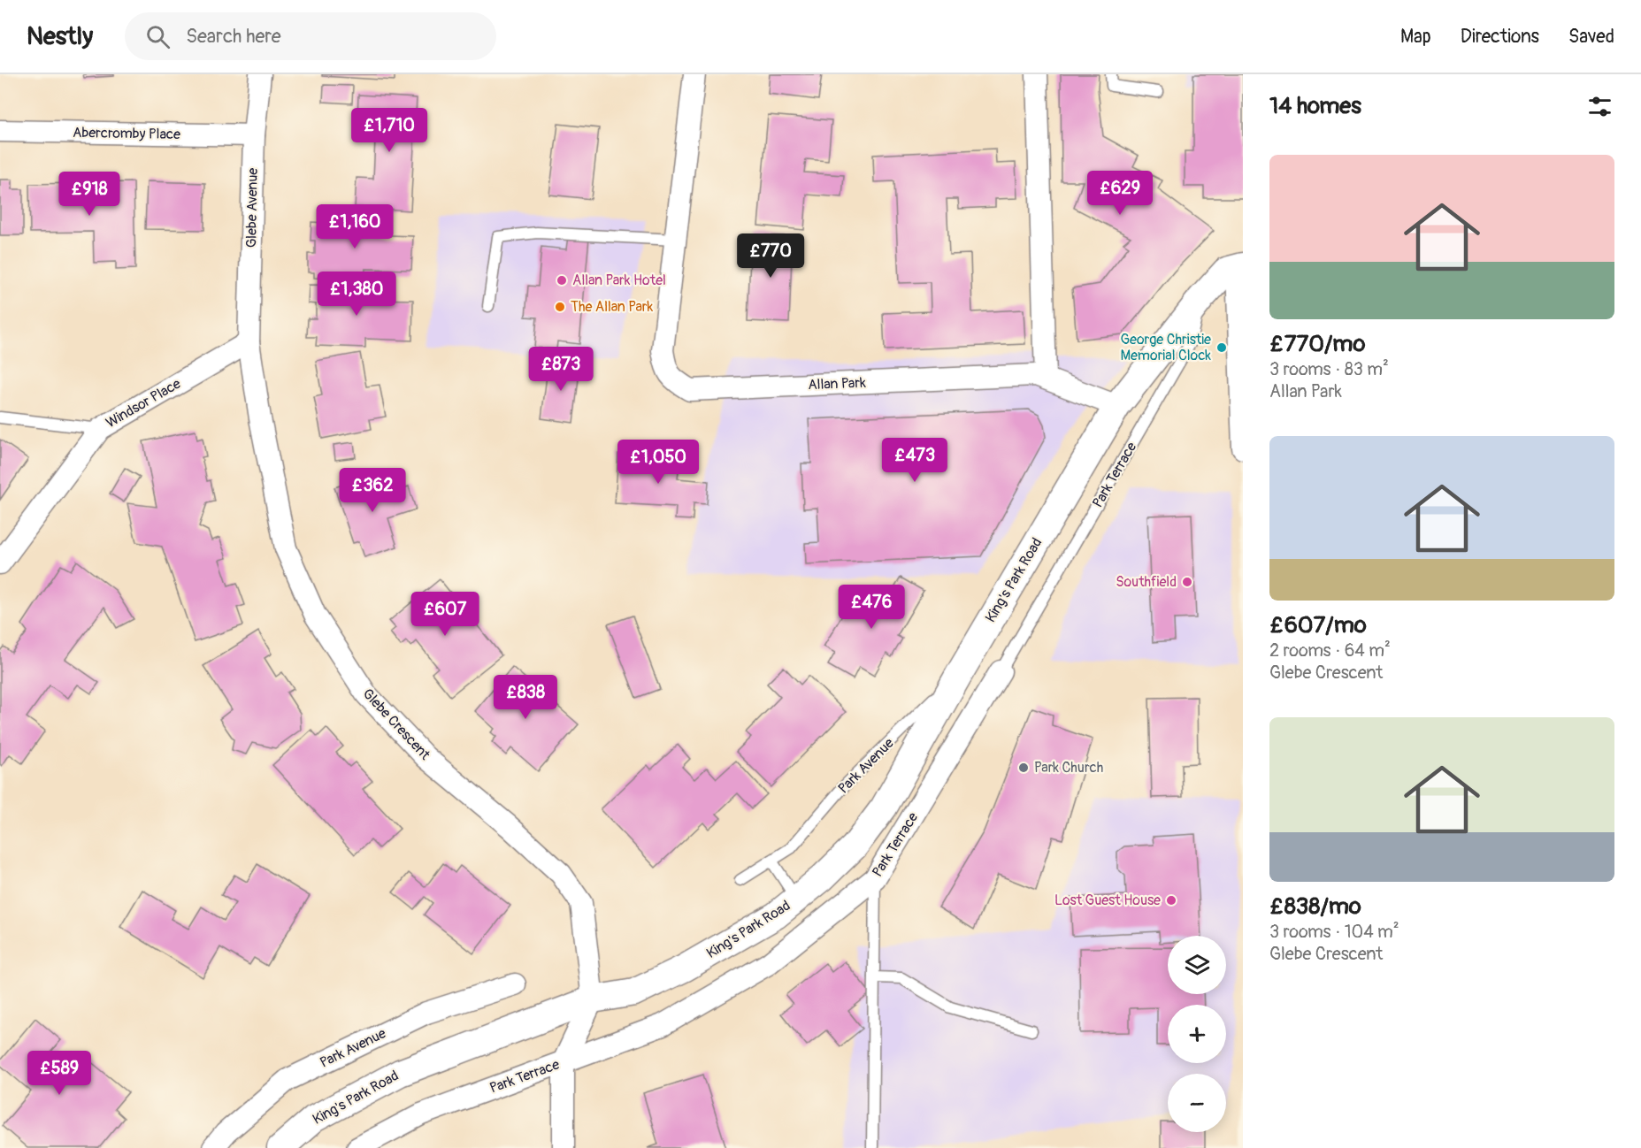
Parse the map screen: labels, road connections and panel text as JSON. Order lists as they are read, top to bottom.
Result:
{
  "streets": {
    "street": [
      "Abercromby Place",
      "Glebe Avenue",
      "Allan Park",
      "Windsor Place",
      "Park Terrace",
      "King's Park Road",
      "Glebe Crescent",
      "Park Avenue"
    ]
  },
  "crossings": [
    ["Abercromby Place", "Glebe Avenue"],
    ["Glebe Avenue", "Windsor Place"],
    ["Glebe Avenue", "Glebe Crescent"],
    ["Allan Park", "King's Park Road"],
    ["Windsor Place", "Glebe Crescent"],
    ["King's Park Road", "Glebe Crescent"],
    ["King's Park Road", "Park Avenue"]
  ],
  "places": [
    "Allan Park Hotel",
    "The Allan Park",
    "George Christie Memorial Clock",
    "Southfield",
    "Park Church",
    "Lost Guest House"
  ],
  "page": {
    "header": "Nestly",
    "search": "Search here",
    "nav": ["Map", "Directions", "Saved"],
    "heading": "14 homes",
    "price": [
      "£1,710",
      "£629",
      "£918",
      "£1,160",
      "£770",
      "£1,380",
      "£873",
      "£473",
      "£1,050",
      "£362",
      "£476",
      "£607",
      "£838",
      "£589"
    ],
    "list": [
      {
        "name": "£770/mo",
        "note": "3 rooms · 83 m² · Allan Park"
      },
      {
        "name": "£607/mo",
        "note": "2 rooms · 64 m² · Glebe Crescent"
      },
      {
        "name": "£838/mo",
        "note": "3 rooms · 104 m² · Glebe Crescent"
      }
    ],
    "map_buttons": ["+", "−"]
  }
}
